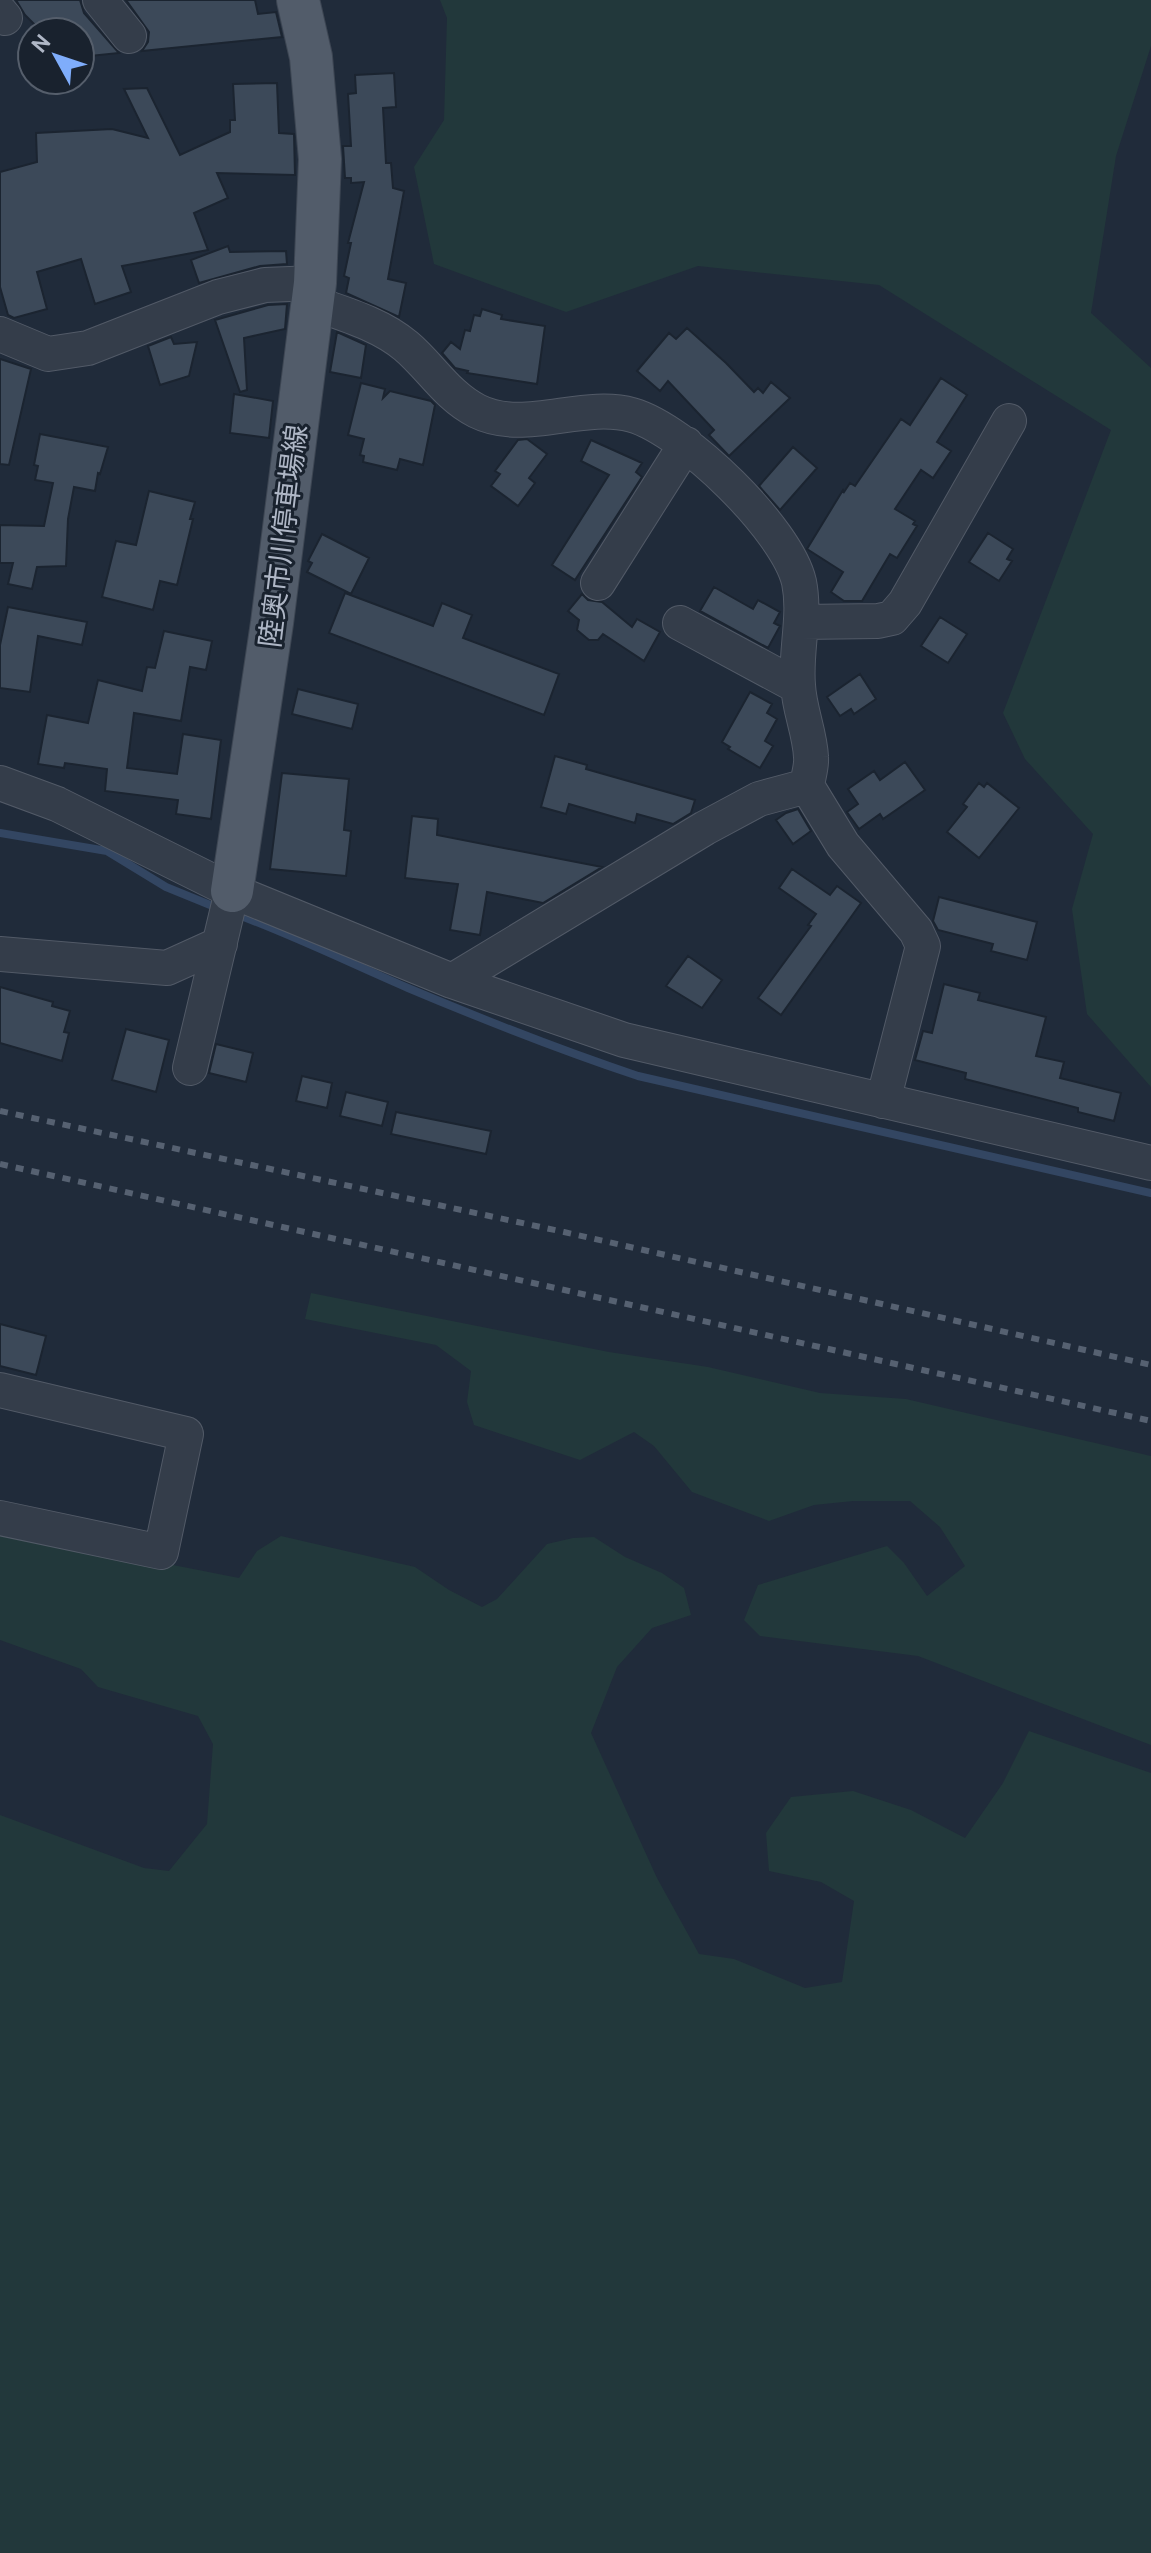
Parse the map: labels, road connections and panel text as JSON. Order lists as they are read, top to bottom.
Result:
{
  "streets": {
    "main road": ["陸奥市川停車場線"]
  },
  "north": "top left"
}
